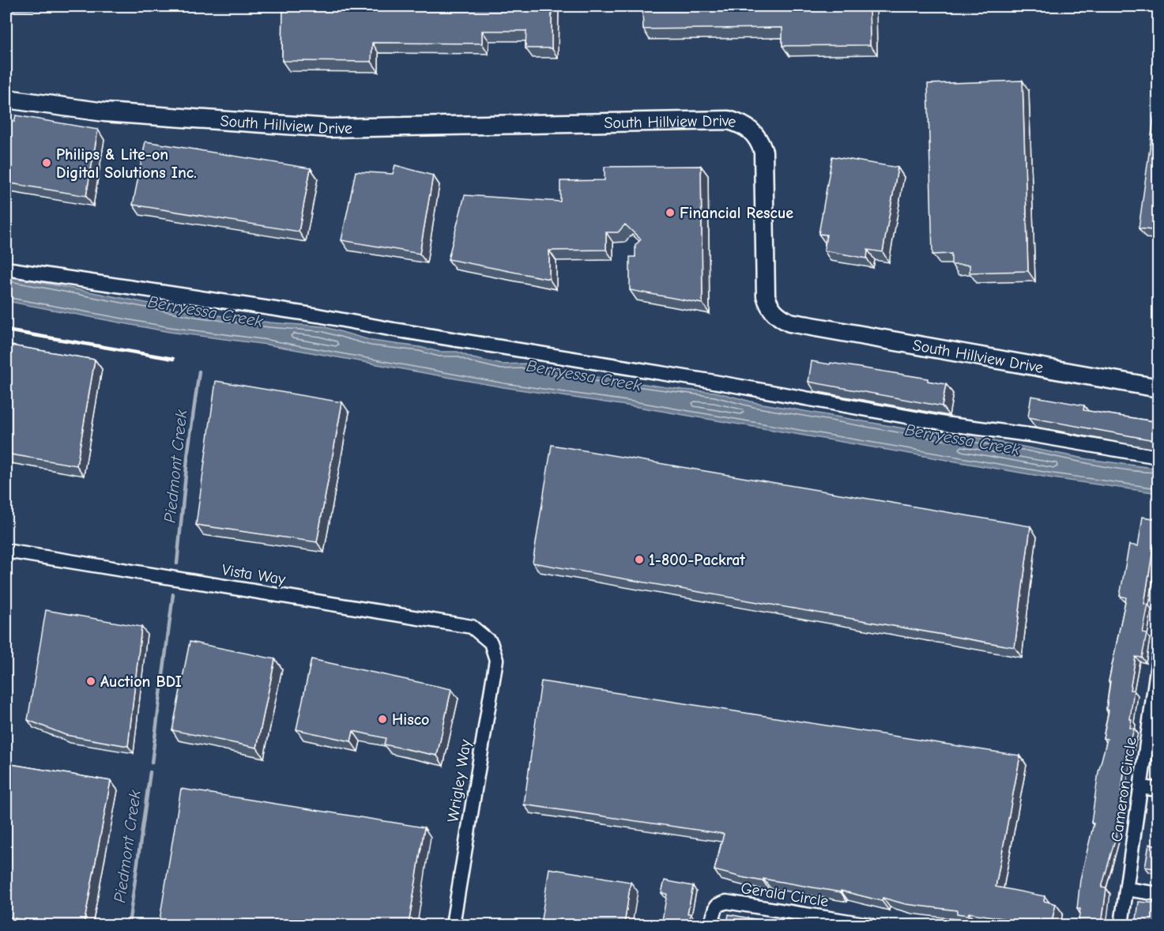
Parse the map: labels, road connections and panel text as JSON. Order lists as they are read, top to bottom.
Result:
{
  "streets": {
    "street": [
      "South Hillview Drive",
      "Vista Way",
      "Wrigley Way",
      "Cameron Circle",
      "Gerald Circle"
    ]
  },
  "crossings": [
    ["Vista Way", "Wrigley Way"]
  ],
  "water": ["Berryessa Creek", "Piedmont Creek"],
  "places": [
    "Philips & Lite-on Digital Solutions Inc.",
    "Financial Rescue",
    "1-800-Packrat",
    "Auction BDI",
    "Hisco"
  ]
}
